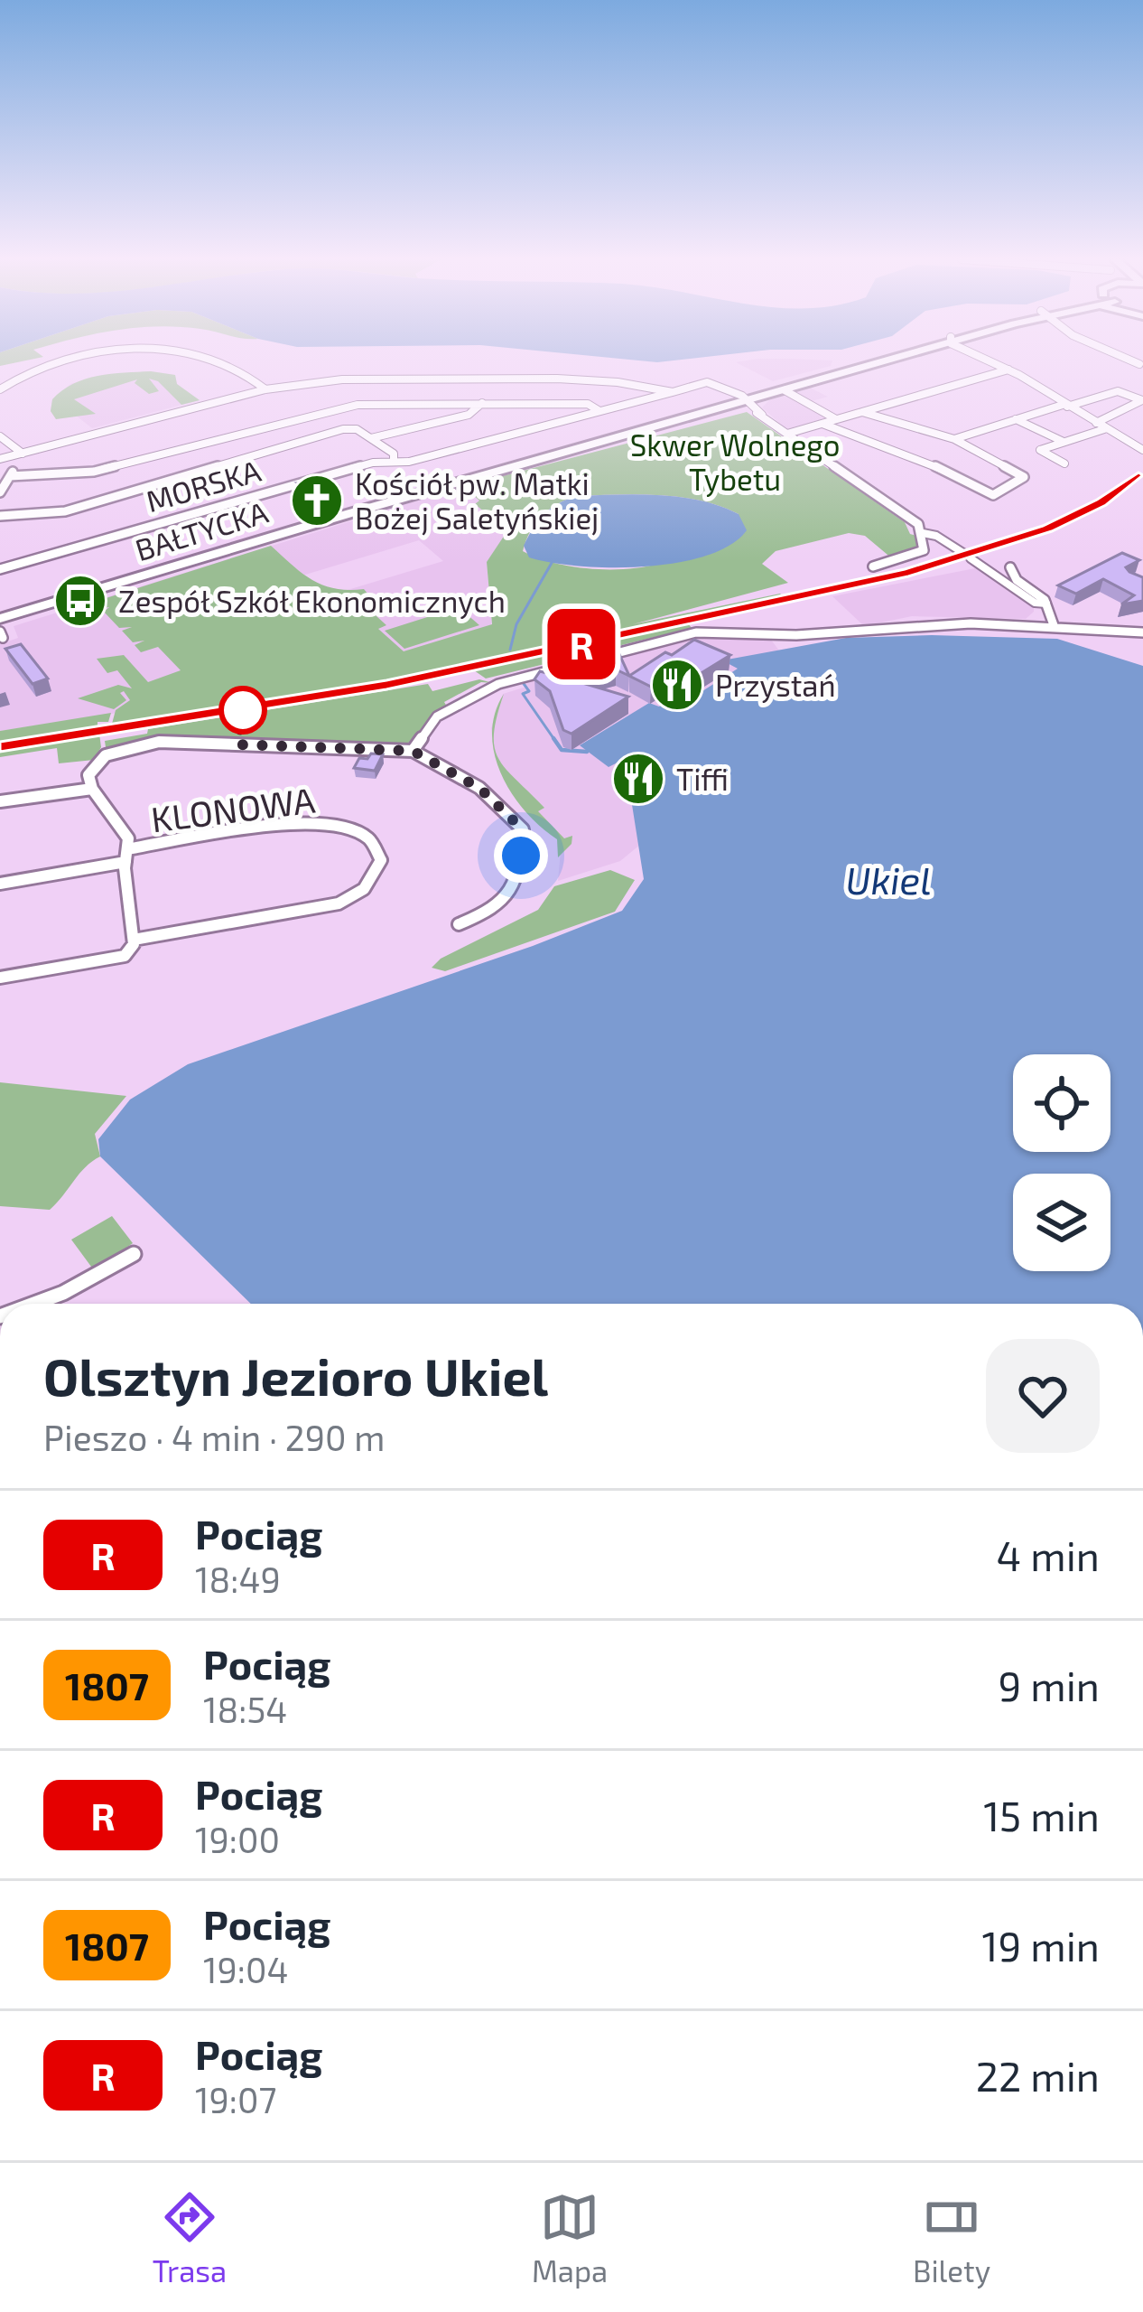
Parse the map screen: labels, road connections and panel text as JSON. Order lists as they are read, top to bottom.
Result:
{
  "streets": {
    "main road": ["BAŁTYCKA"],
    "street": ["MORSKA", "KLONOWA"]
  },
  "water": ["Ukiel"],
  "parks": ["Skwer Wolnego Tybetu"],
  "places": {
    "church": ["Kościół pw. Matki Bożej Saletyńskiej"],
    "bus stop": ["Zespół Szkół Ekonomicznych"],
    "restaurant": ["Przystań", "Tiffi"]
  },
  "page": {
    "on_map": "R",
    "heading": ["Olsztyn Jezioro Ukiel", "Pieszo · 4 min · 290 m"],
    "list": [
      {
        "mark": "R",
        "name": "Pociąg",
        "note": "18:49",
        "value": "4 min"
      },
      {
        "mark": "1807",
        "name": "Pociąg",
        "note": "18:54",
        "value": "9 min"
      },
      {
        "mark": "R",
        "name": "Pociąg",
        "note": "19:00",
        "value": "15 min"
      },
      {
        "mark": "1807",
        "name": "Pociąg",
        "note": "19:04",
        "value": "19 min"
      },
      {
        "mark": "R",
        "name": "Pociąg",
        "note": "19:07",
        "value": "22 min"
      }
    ],
    "tabs": ["Trasa", "Mapa", "Bilety"]
  }
}
